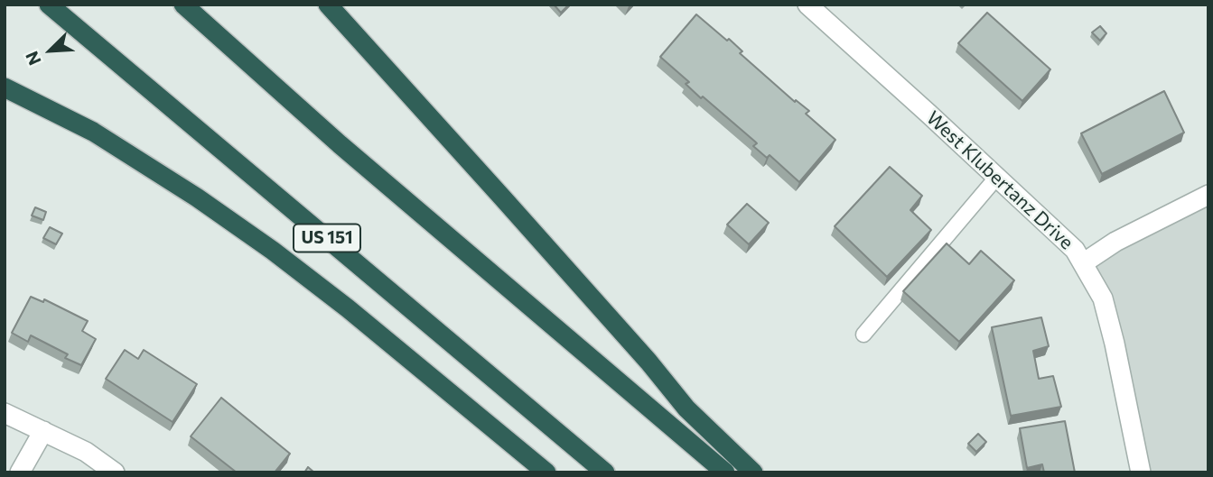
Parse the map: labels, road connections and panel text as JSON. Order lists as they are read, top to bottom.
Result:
{
  "streets": {
    "highway": ["US 151"],
    "street": ["West Klubertanz Drive"]
  },
  "north": "bottom left"
}
